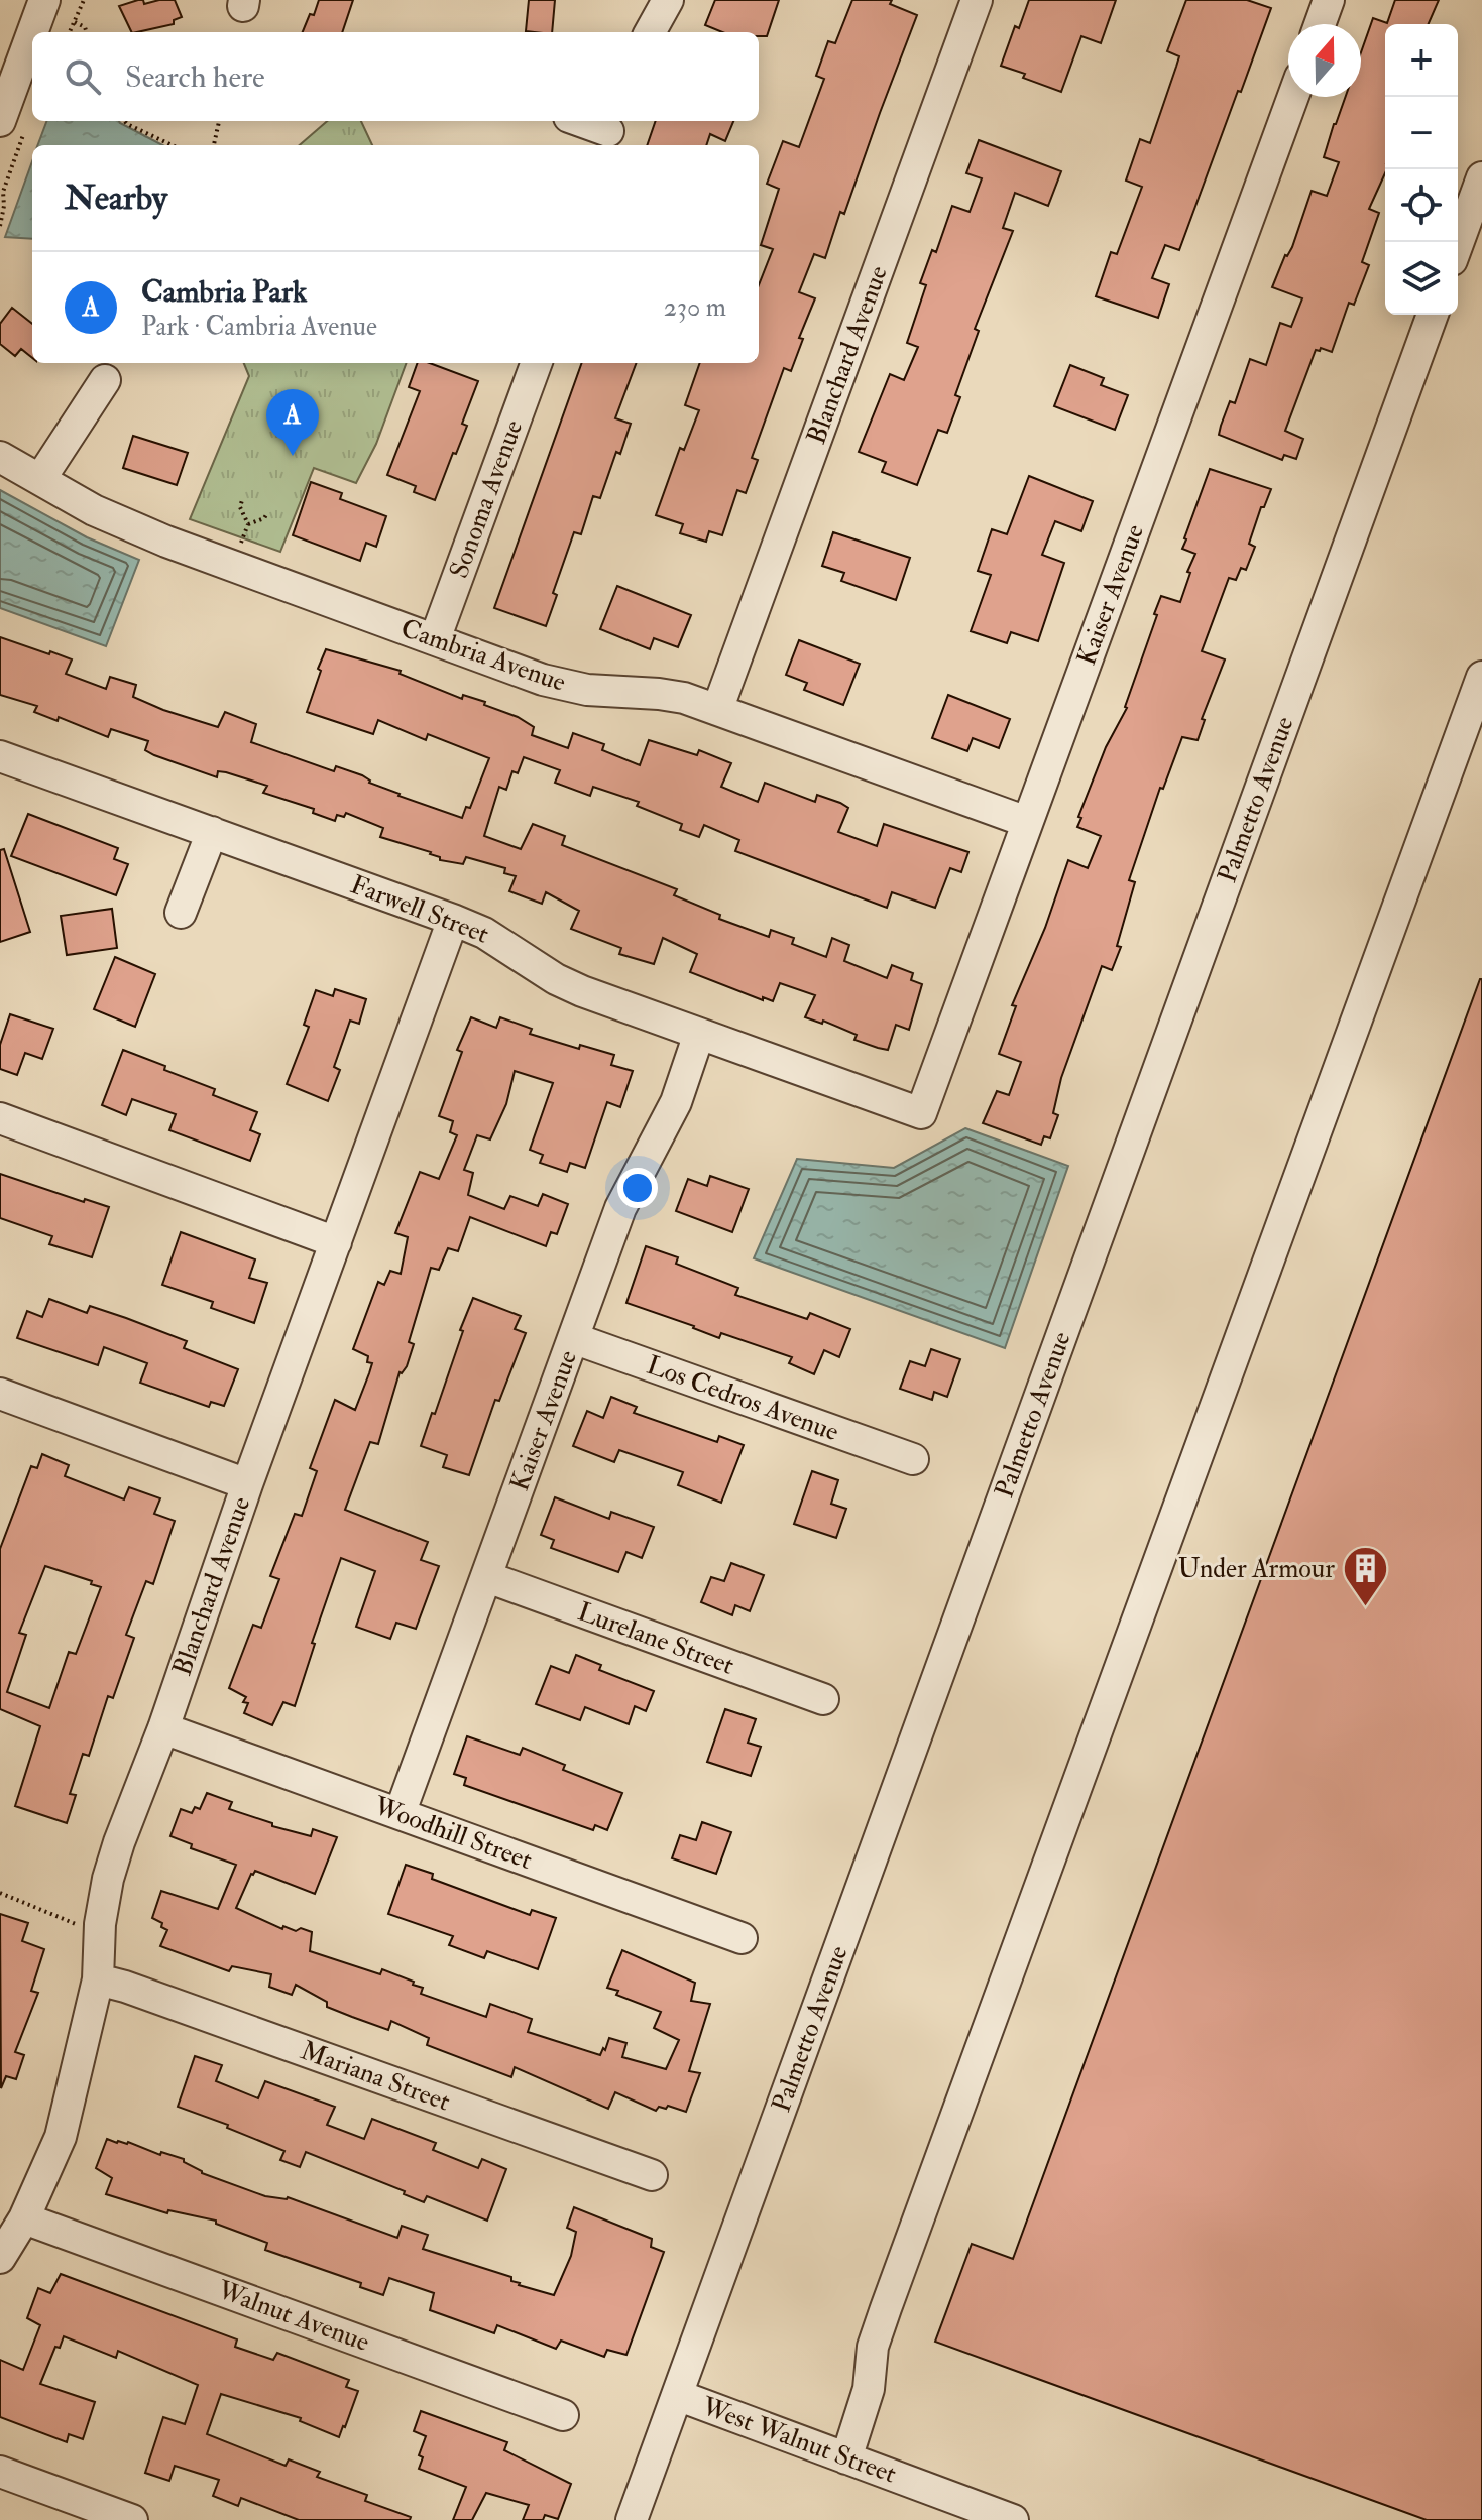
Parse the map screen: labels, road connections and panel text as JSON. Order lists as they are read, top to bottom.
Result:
{
  "streets": {
    "street": [
      "Blanchard Avenue",
      "Sonoma Avenue",
      "Kaiser Avenue",
      "Cambria Avenue",
      "Palmetto Avenue",
      "Farwell Street",
      "Los Cedros Avenue",
      "Lurelane Street",
      "Woodhill Street",
      "Mariana Street",
      "Walnut Avenue",
      "West Walnut Street"
    ]
  },
  "crossings": [
    ["Blanchard Avenue", "Cambria Avenue"],
    ["Blanchard Avenue", "Farwell Street"],
    ["Blanchard Avenue", "Woodhill Street"],
    ["Blanchard Avenue", "Mariana Street"],
    ["Blanchard Avenue", "Walnut Avenue"],
    ["Sonoma Avenue", "Cambria Avenue"],
    ["Kaiser Avenue", "Cambria Avenue"],
    ["Kaiser Avenue", "Farwell Street"],
    ["Kaiser Avenue", "Los Cedros Avenue"],
    ["Kaiser Avenue", "Lurelane Street"],
    ["Kaiser Avenue", "Woodhill Street"],
    ["Palmetto Avenue", "West Walnut Street"]
  ],
  "places": {
    "building": ["Under Armour"]
  },
  "north": "top",
  "page": {
    "map_buttons": ["+", "−"],
    "search": "Search here",
    "heading": "Nearby",
    "list": [
      {
        "mark": "A",
        "name": "Cambria Park",
        "note": "Park · Cambria Avenue",
        "value": "230 m"
      }
    ],
    "pins": "A"
  }
}
